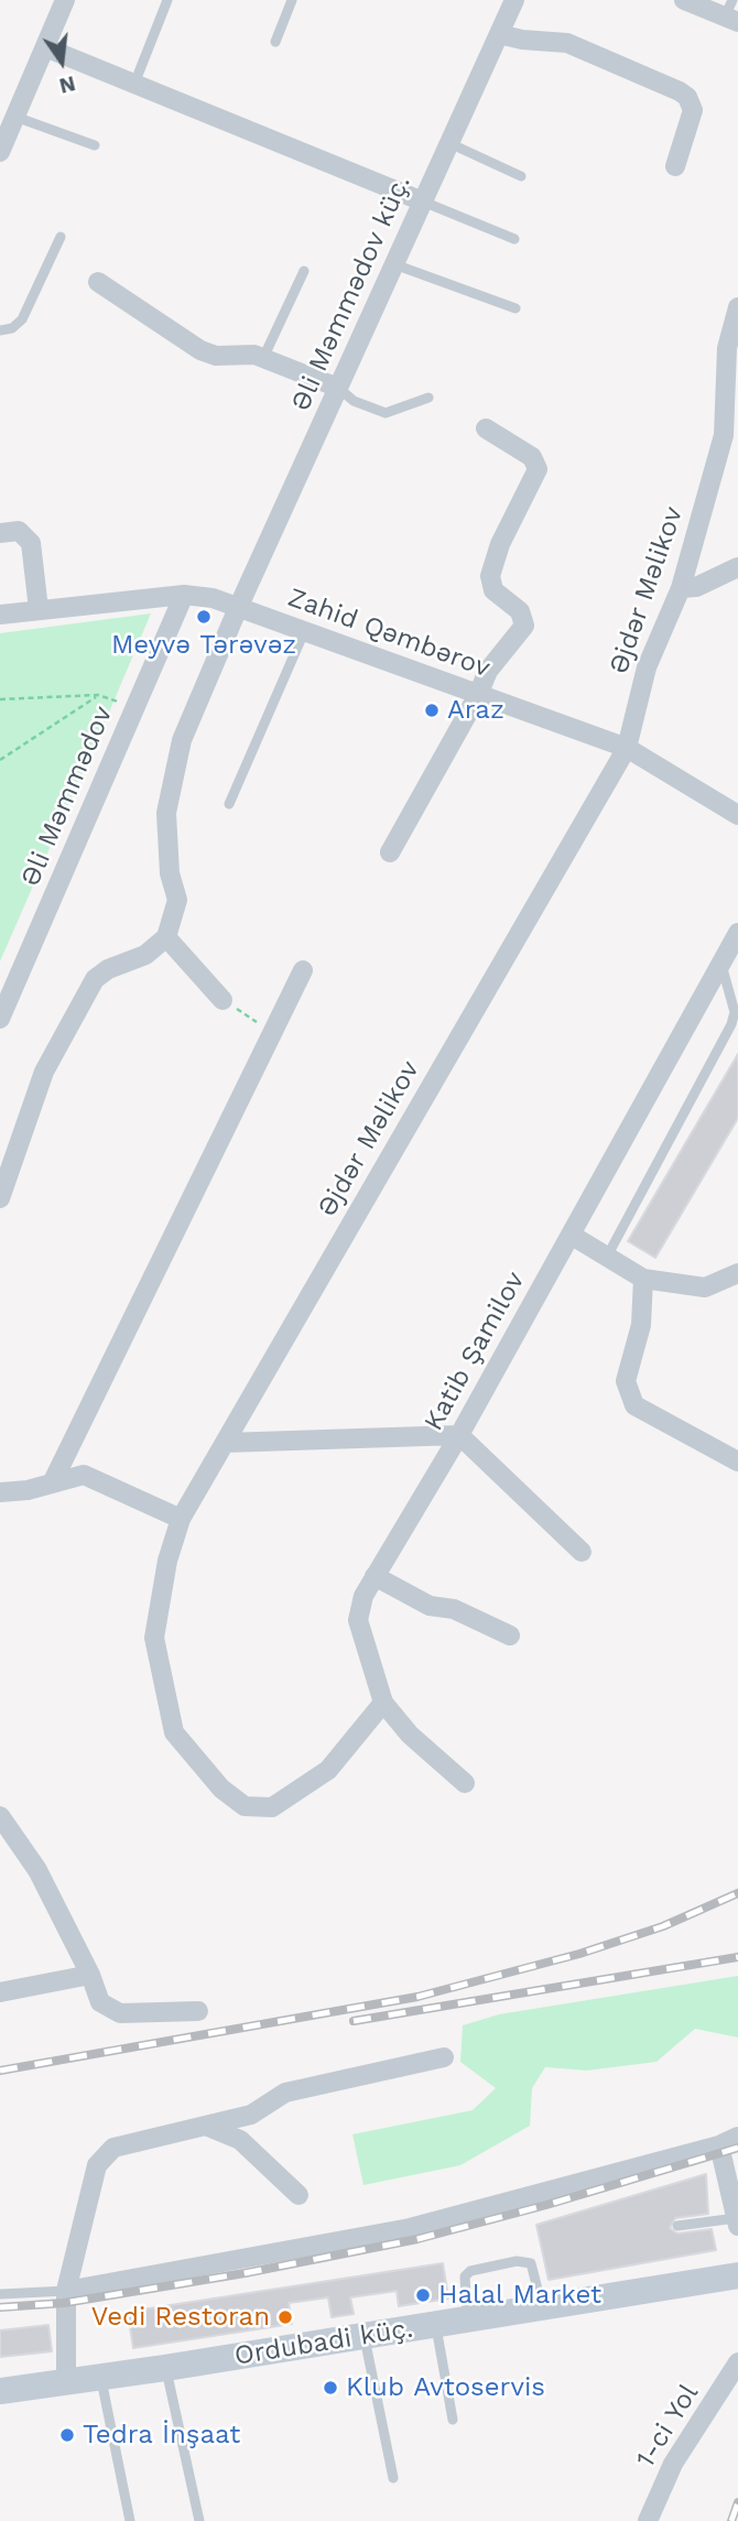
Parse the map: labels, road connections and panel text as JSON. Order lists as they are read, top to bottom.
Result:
{
  "streets": {
    "main road": ["Ordubadi küç."],
    "street": [
      "Əli Məmmədov küç.",
      "Əjdər Məlikov",
      "Zahid Qəmbərov",
      "Əli Məmmədov",
      "Katib Şamilov",
      "1-ci Yol"
    ]
  },
  "crossings": [
    ["Əli Məmmədov küç.", "Zahid Qəmbərov"],
    ["Əjdər Məlikov", "Zahid Qəmbərov"],
    ["Əjdər Məlikov", "Katib Şamilov"],
    ["Zahid Qəmbərov", "Əli Məmmədov"]
  ],
  "places": [
    "Meyvə Tərəvəz",
    "Araz",
    "Halal Market",
    "Vedi Restoran",
    "Klub Avtoservis",
    "Tedra İnşaat"
  ],
  "north": "bottom"
}
